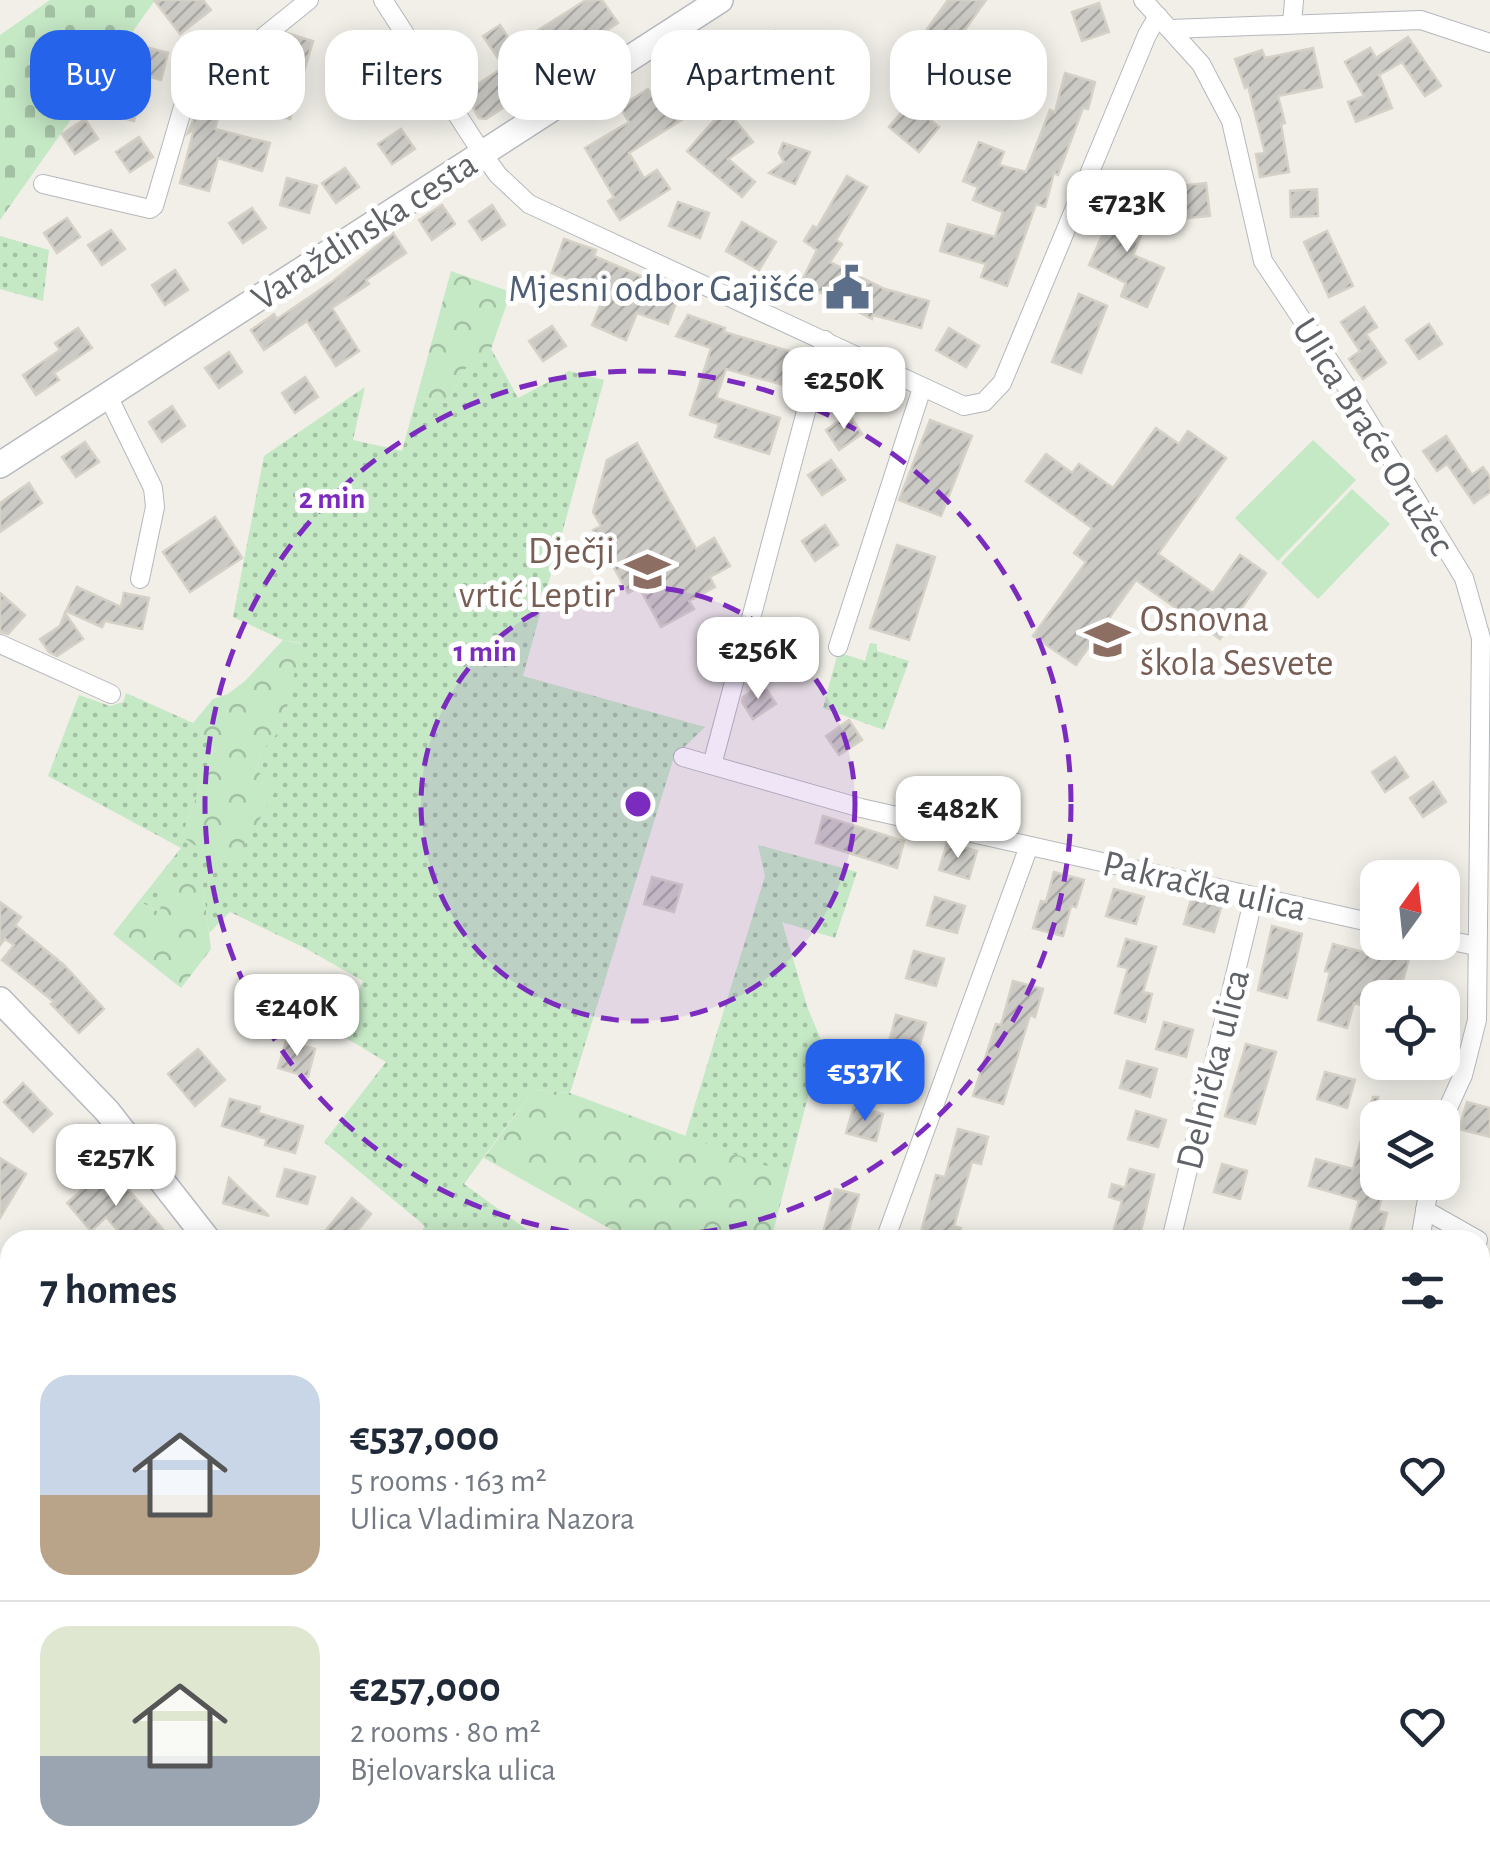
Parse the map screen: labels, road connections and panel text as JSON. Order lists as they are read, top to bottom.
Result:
{
  "streets": {
    "main road": ["Varaždinska cesta"],
    "street": ["Ulica Braće Oružec", "Pakračka ulica", "Delnička ulica"]
  },
  "crossings": [
    ["Pakračka ulica", "Delnička ulica"]
  ],
  "places": {
    "public building": ["Mjesni odbor Gajišće"],
    "school or university": ["Dječji vrtić Leptir", "Osnovna škola Sesvete"]
  },
  "north": "top",
  "page": {
    "chip": [
      "Buy",
      "Rent",
      "Filters",
      "New",
      "Apartment",
      "House"
    ],
    "price": [
      "€723K",
      "€250K",
      "€256K",
      "€482K",
      "€240K",
      "€537K",
      "€257K"
    ],
    "heading": "7 homes",
    "list": [
      {
        "name": "€537,000",
        "note": "5 rooms · 163 m² · Ulica Vladimira Nazora"
      },
      {
        "name": "€257,000",
        "note": "2 rooms · 80 m² · Bjelovarska ulica"
      }
    ]
  },
  "rings": ["2 min", "1 min"]
}
